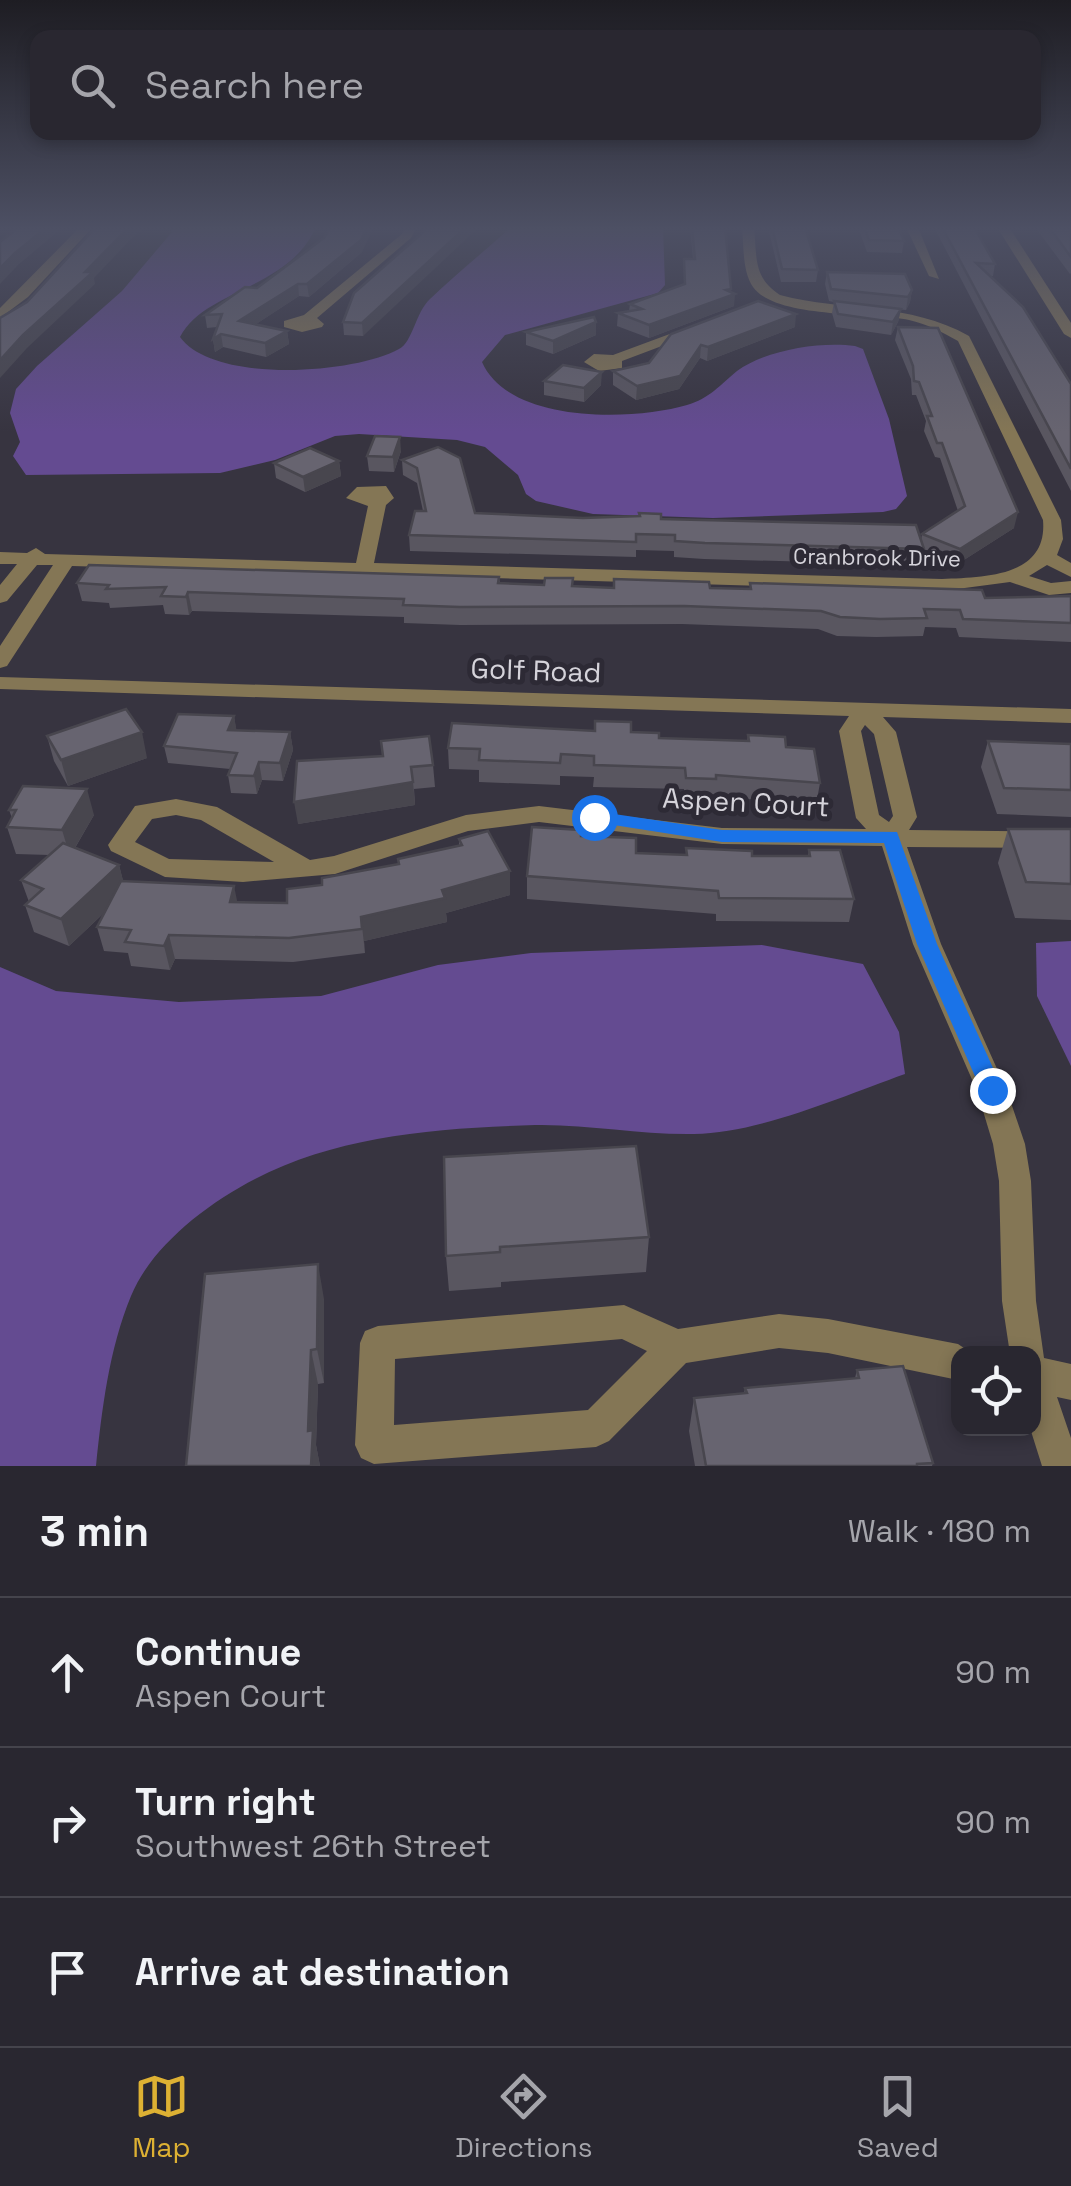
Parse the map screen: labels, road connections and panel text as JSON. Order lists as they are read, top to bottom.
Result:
{
  "streets": {
    "street": ["Cranbrook Drive", "Golf Road", "Aspen Court"]
  },
  "page": {
    "search": "Search here",
    "heading": ["3 min", "Walk · 180 m"],
    "list": [
      ["Continue", "Aspen Court", "90 m"],
      ["Turn right", "Southwest 26th Street", "90 m"],
      "Arrive at destination"
    ],
    "nav": ["Map", "Directions", "Saved"]
  }
}
